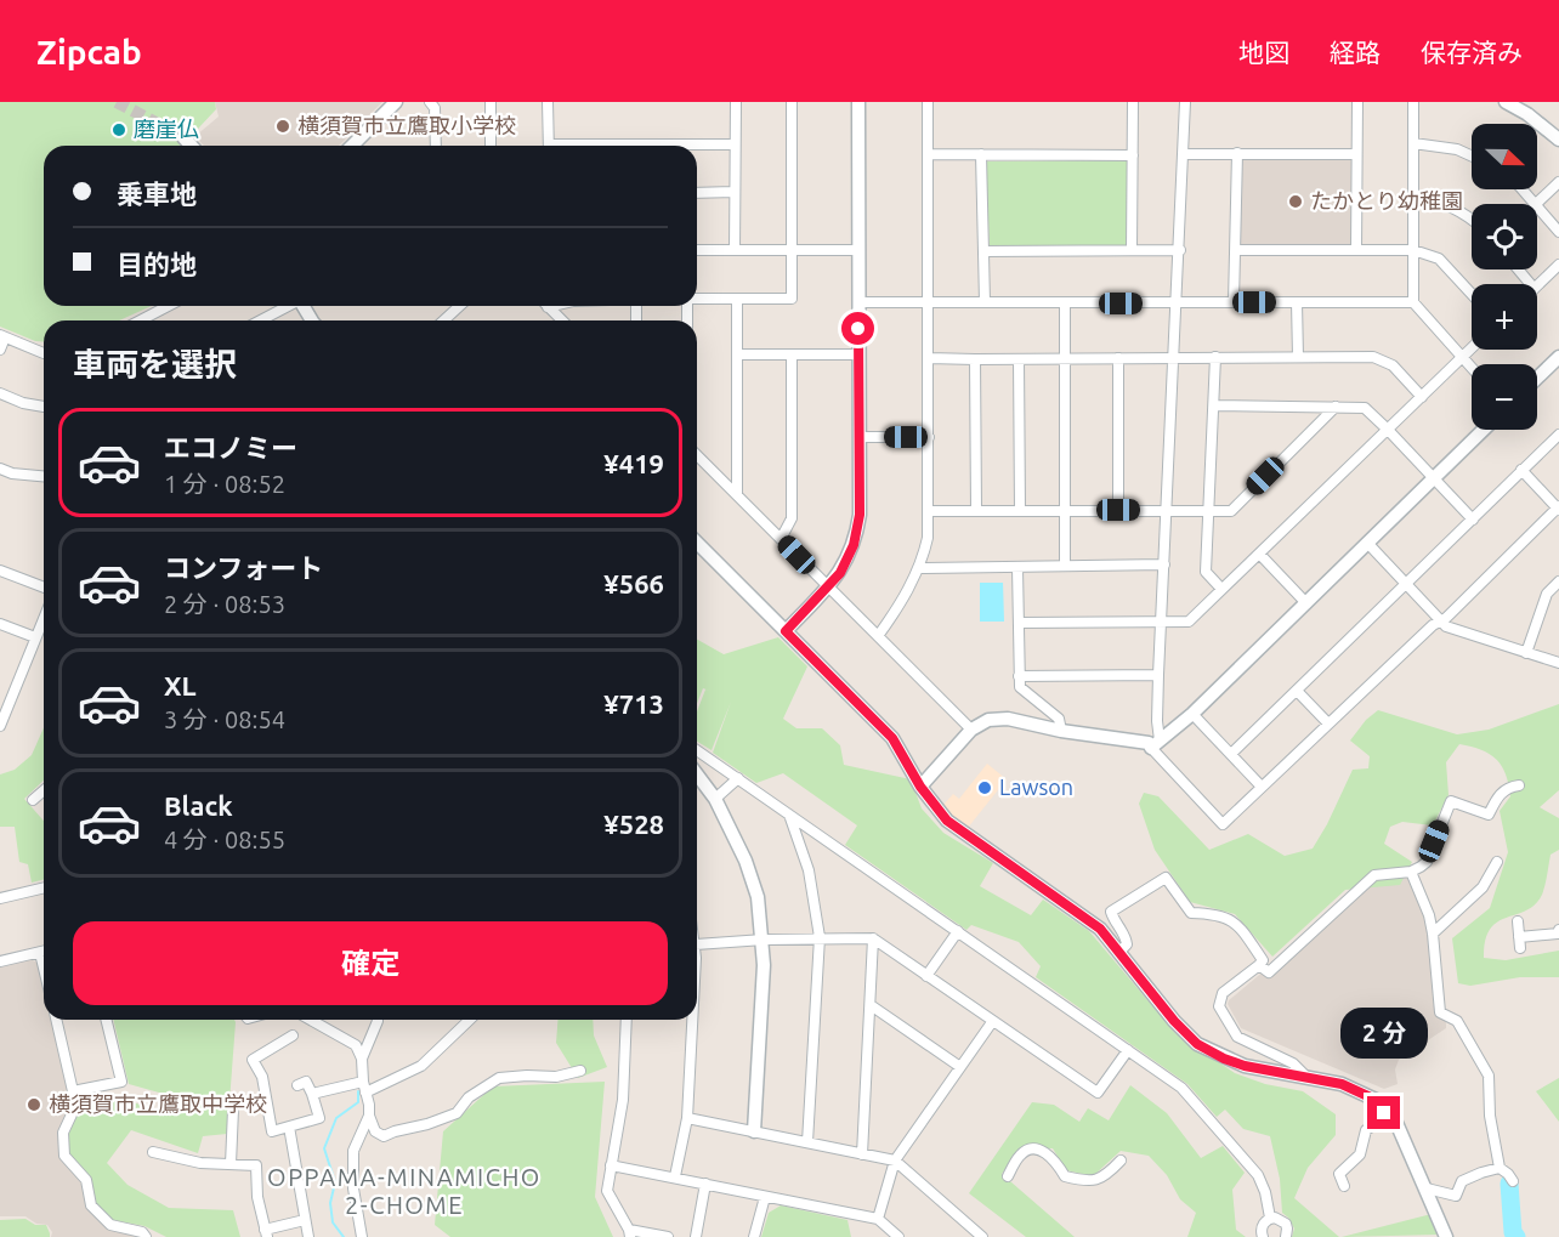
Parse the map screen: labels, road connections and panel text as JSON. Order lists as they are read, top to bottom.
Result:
{
  "districts": ["OPPAMA-MINAMICHO 2-CHOME"],
  "places": [
    "横須賀市立鷹取小学校",
    "磨崖仏",
    "たかとり幼稚園",
    "Lawson",
    "横須賀市立鷹取中学校"
  ],
  "north": "right",
  "page": {
    "header": "Zipcab",
    "nav": ["地図", "経路", "保存済み"],
    "map_buttons": ["+", "−"],
    "banner": ["乗車地", "目的地"],
    "heading": "車両を選択",
    "list": [
      {
        "name": "エコノミー",
        "note": "1 分 · 08:52",
        "value": "¥419"
      },
      {
        "name": "コンフォート",
        "note": "2 分 · 08:53",
        "value": "¥566"
      },
      {
        "name": "XL",
        "note": "3 分 · 08:54",
        "value": "¥713"
      },
      {
        "name": "Black",
        "note": "4 分 · 08:55",
        "value": "¥528"
      }
    ],
    "buttons": "確定",
    "bubble": "2 分"
  }
}
